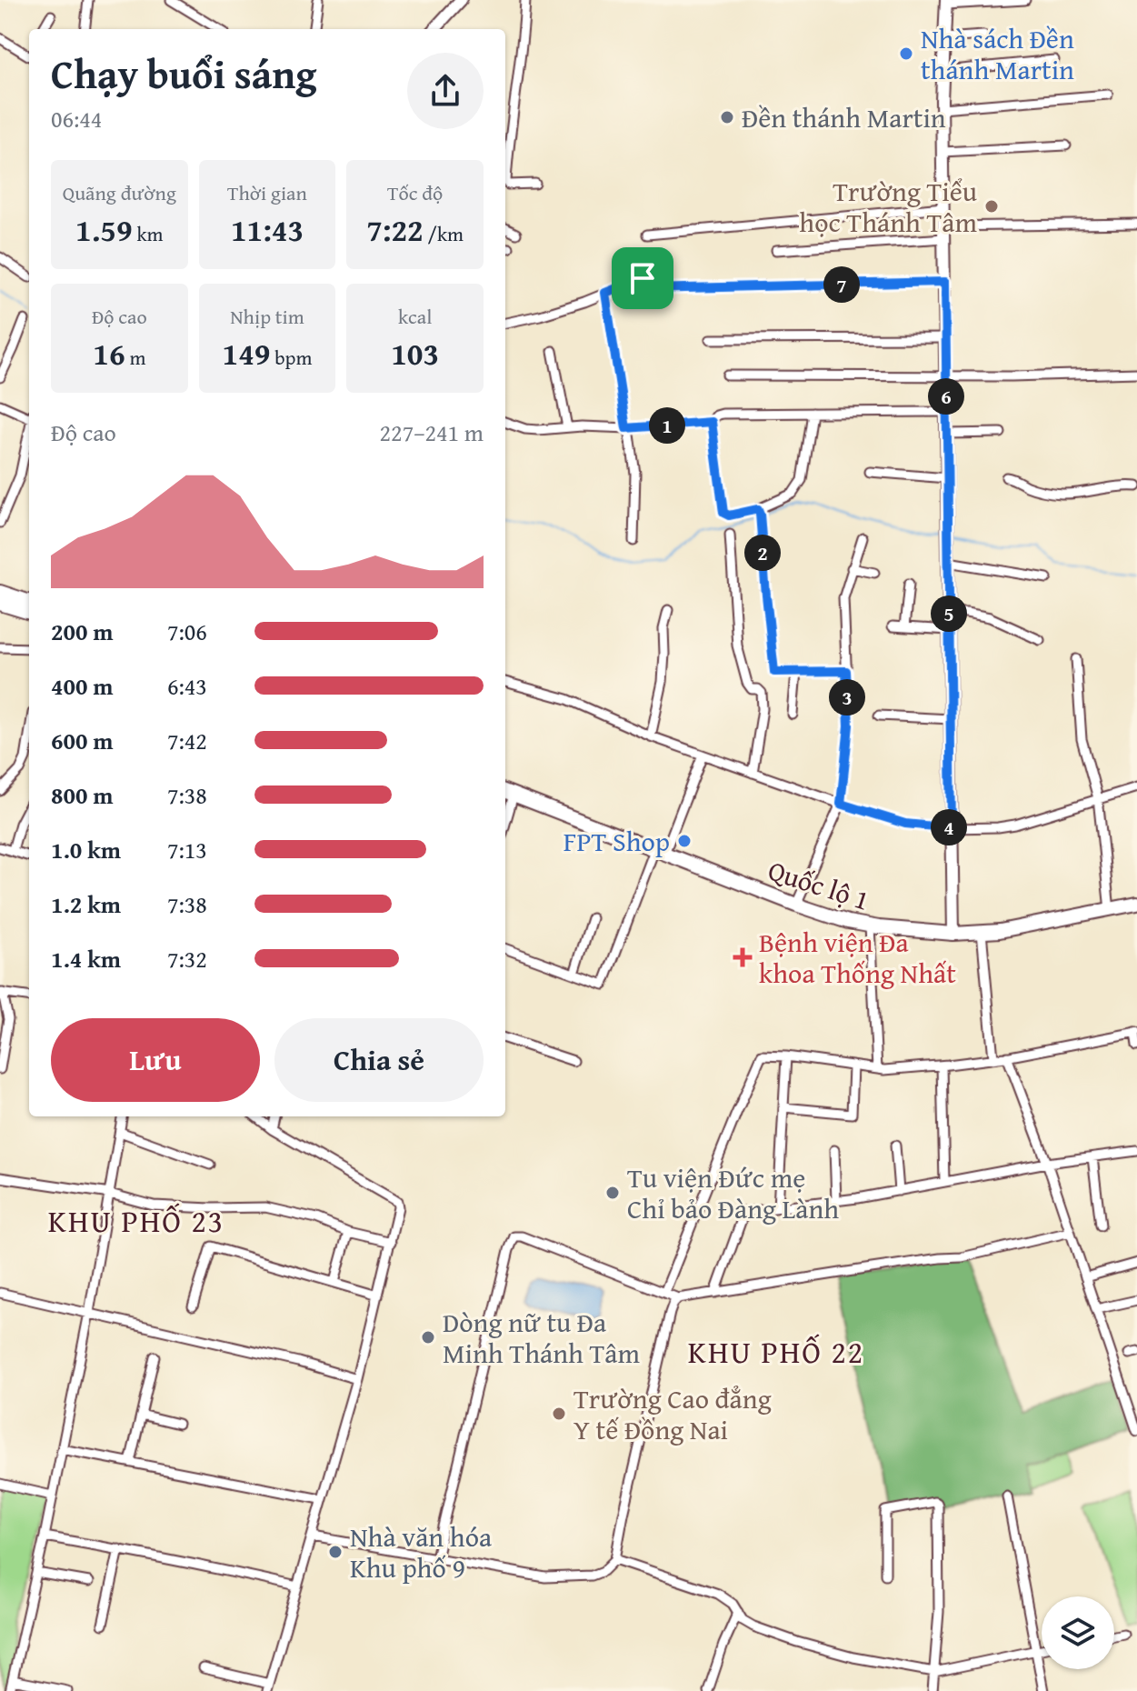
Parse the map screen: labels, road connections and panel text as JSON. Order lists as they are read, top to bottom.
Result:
{
  "streets": {
    "highway": ["Quốc lộ 1"]
  },
  "districts": ["KHU PHỐ 23", "KHU PHỐ 22"],
  "places": {
    "other": [
      "Nhà sách Đền thánh Martin",
      "Đền thánh Martin",
      "Trường Tiểu học Thánh Tâm",
      "FPT Shop",
      "Tu viện Đức mẹ Chỉ bảo Đàng Lành",
      "Dòng nữ tu Đa Minh Thánh Tâm",
      "Trường Cao đẳng Y tế Đồng Nai",
      "Nhà văn hóa Khu phố 9"
    ],
    "health": ["Bệnh viện Đa khoa Thống Nhất"]
  },
  "page": {
    "heading": ["Chạy buổi sáng", "06:44"],
    "stats": [
      ["Quãng đường", "1.59 km"],
      ["Thời gian", "11:43"],
      ["Tốc độ", "7:22 /km"],
      ["Độ cao", "16 m"],
      ["Nhịp tim", "149 bpm"],
      ["kcal", "103"]
    ],
    "pins": [
      "7",
      "6",
      "1",
      "2",
      "5",
      "3",
      "4"
    ],
    "chart": ["Độ cao", "227–241 m"],
    "list": [
      {
        "name": "200 m",
        "note": "7:06"
      },
      {
        "name": "400 m",
        "note": "6:43"
      },
      {
        "name": "600 m",
        "note": "7:42"
      },
      {
        "name": "800 m",
        "note": "7:38"
      },
      {
        "name": "1.0 km",
        "note": "7:13"
      },
      {
        "name": "1.2 km",
        "note": "7:38"
      },
      {
        "name": "1.4 km",
        "note": "7:32"
      }
    ],
    "buttons": ["Lưu", "Chia sẻ"]
  }
}
